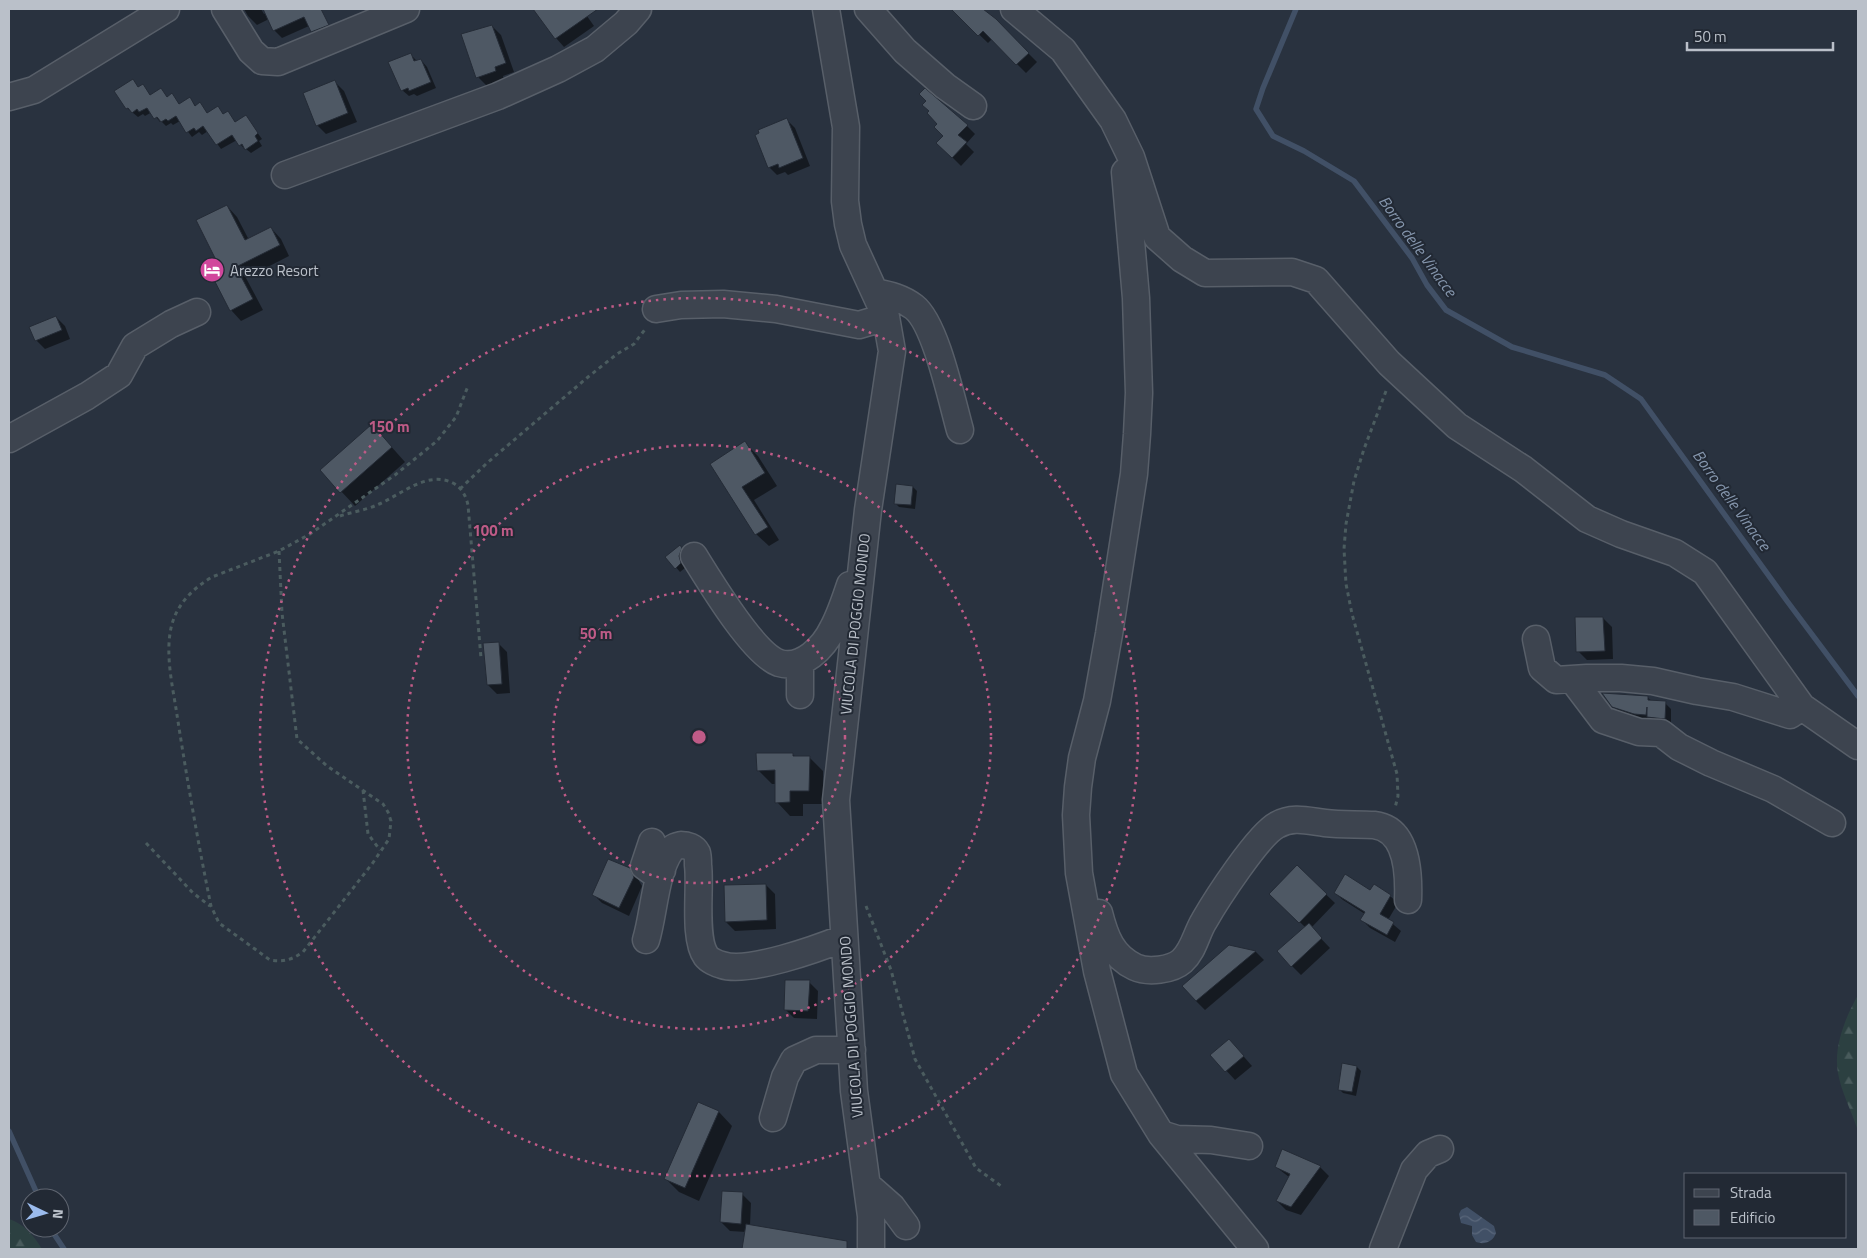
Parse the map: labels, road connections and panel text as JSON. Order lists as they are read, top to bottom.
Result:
{
  "streets": {
    "street": ["VIUCOLA DI POGGIO MONDO"]
  },
  "water": ["Borro delle Vinacce"],
  "places": {
    "hotel": ["Arezzo Resort"]
  },
  "legend": ["Strada", "Edificio"],
  "scale_bar": "50 m",
  "north": "right",
  "rings": ["150 m", "100 m", "50 m"]
}
